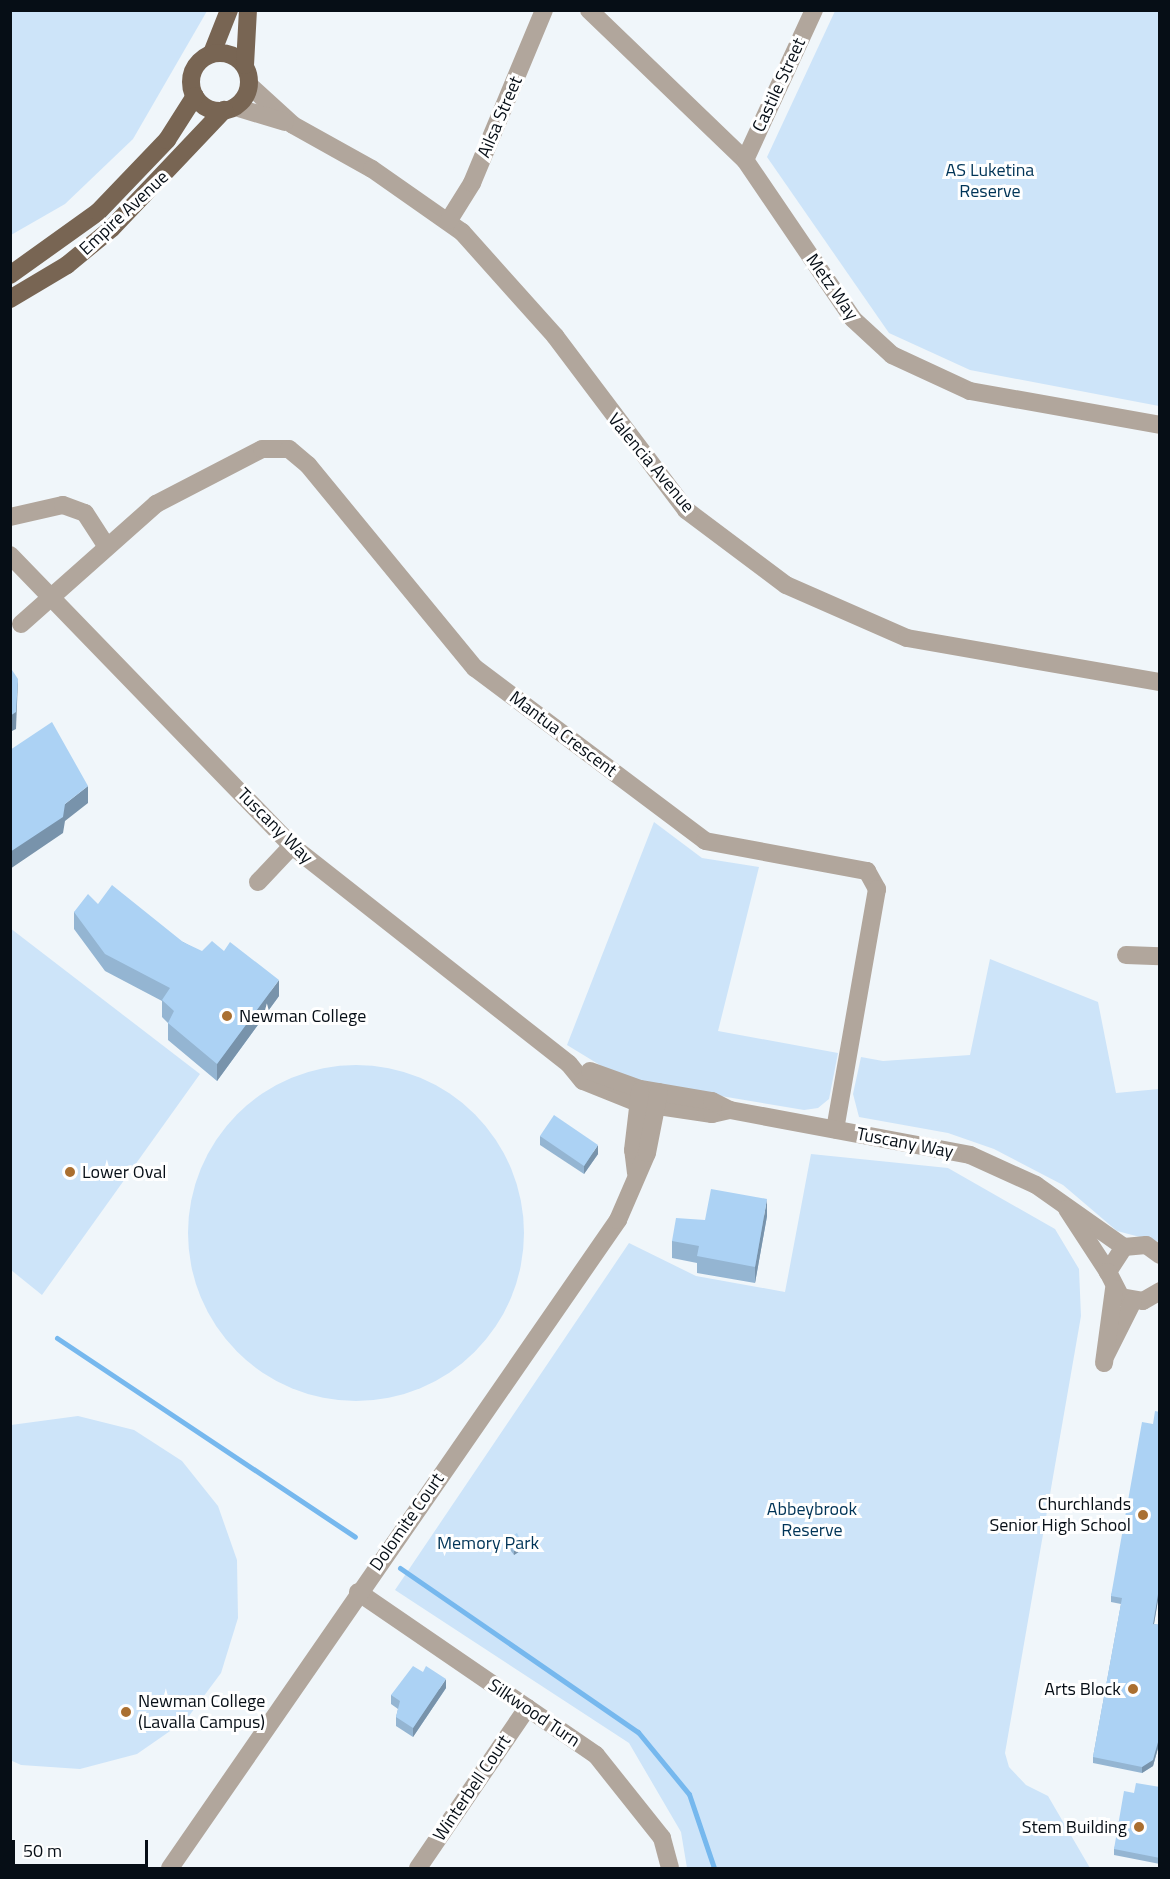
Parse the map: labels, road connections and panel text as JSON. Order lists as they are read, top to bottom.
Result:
{
  "streets": {
    "main road": ["Empire Avenue"],
    "street": [
      "Castile Street",
      "Ailsa Street",
      "Metz Way",
      "Valencia Avenue",
      "Mantua Crescent",
      "Tuscany Way",
      "Dolomite Court",
      "Silkwood Turn",
      "Winterbell Court"
    ]
  },
  "crossings": [
    ["Castile Street", "Metz Way"],
    ["Ailsa Street", "Valencia Avenue"],
    ["Empire Avenue", "Valencia Avenue"],
    ["Mantua Crescent", "Tuscany Way"],
    ["Tuscany Way", "Dolomite Court"],
    ["Dolomite Court", "Silkwood Turn"],
    ["Silkwood Turn", "Winterbell Court"]
  ],
  "parks": ["AS Luketina Reserve", "Abbeybrook Reserve", "Memory Park"],
  "places": [
    "Newman College",
    "Lower Oval",
    "Churchlands Senior High School",
    "Arts Block",
    "Newman College (Lavalla Campus)",
    "Stem Building"
  ],
  "scale_bar": "50 m"
}
